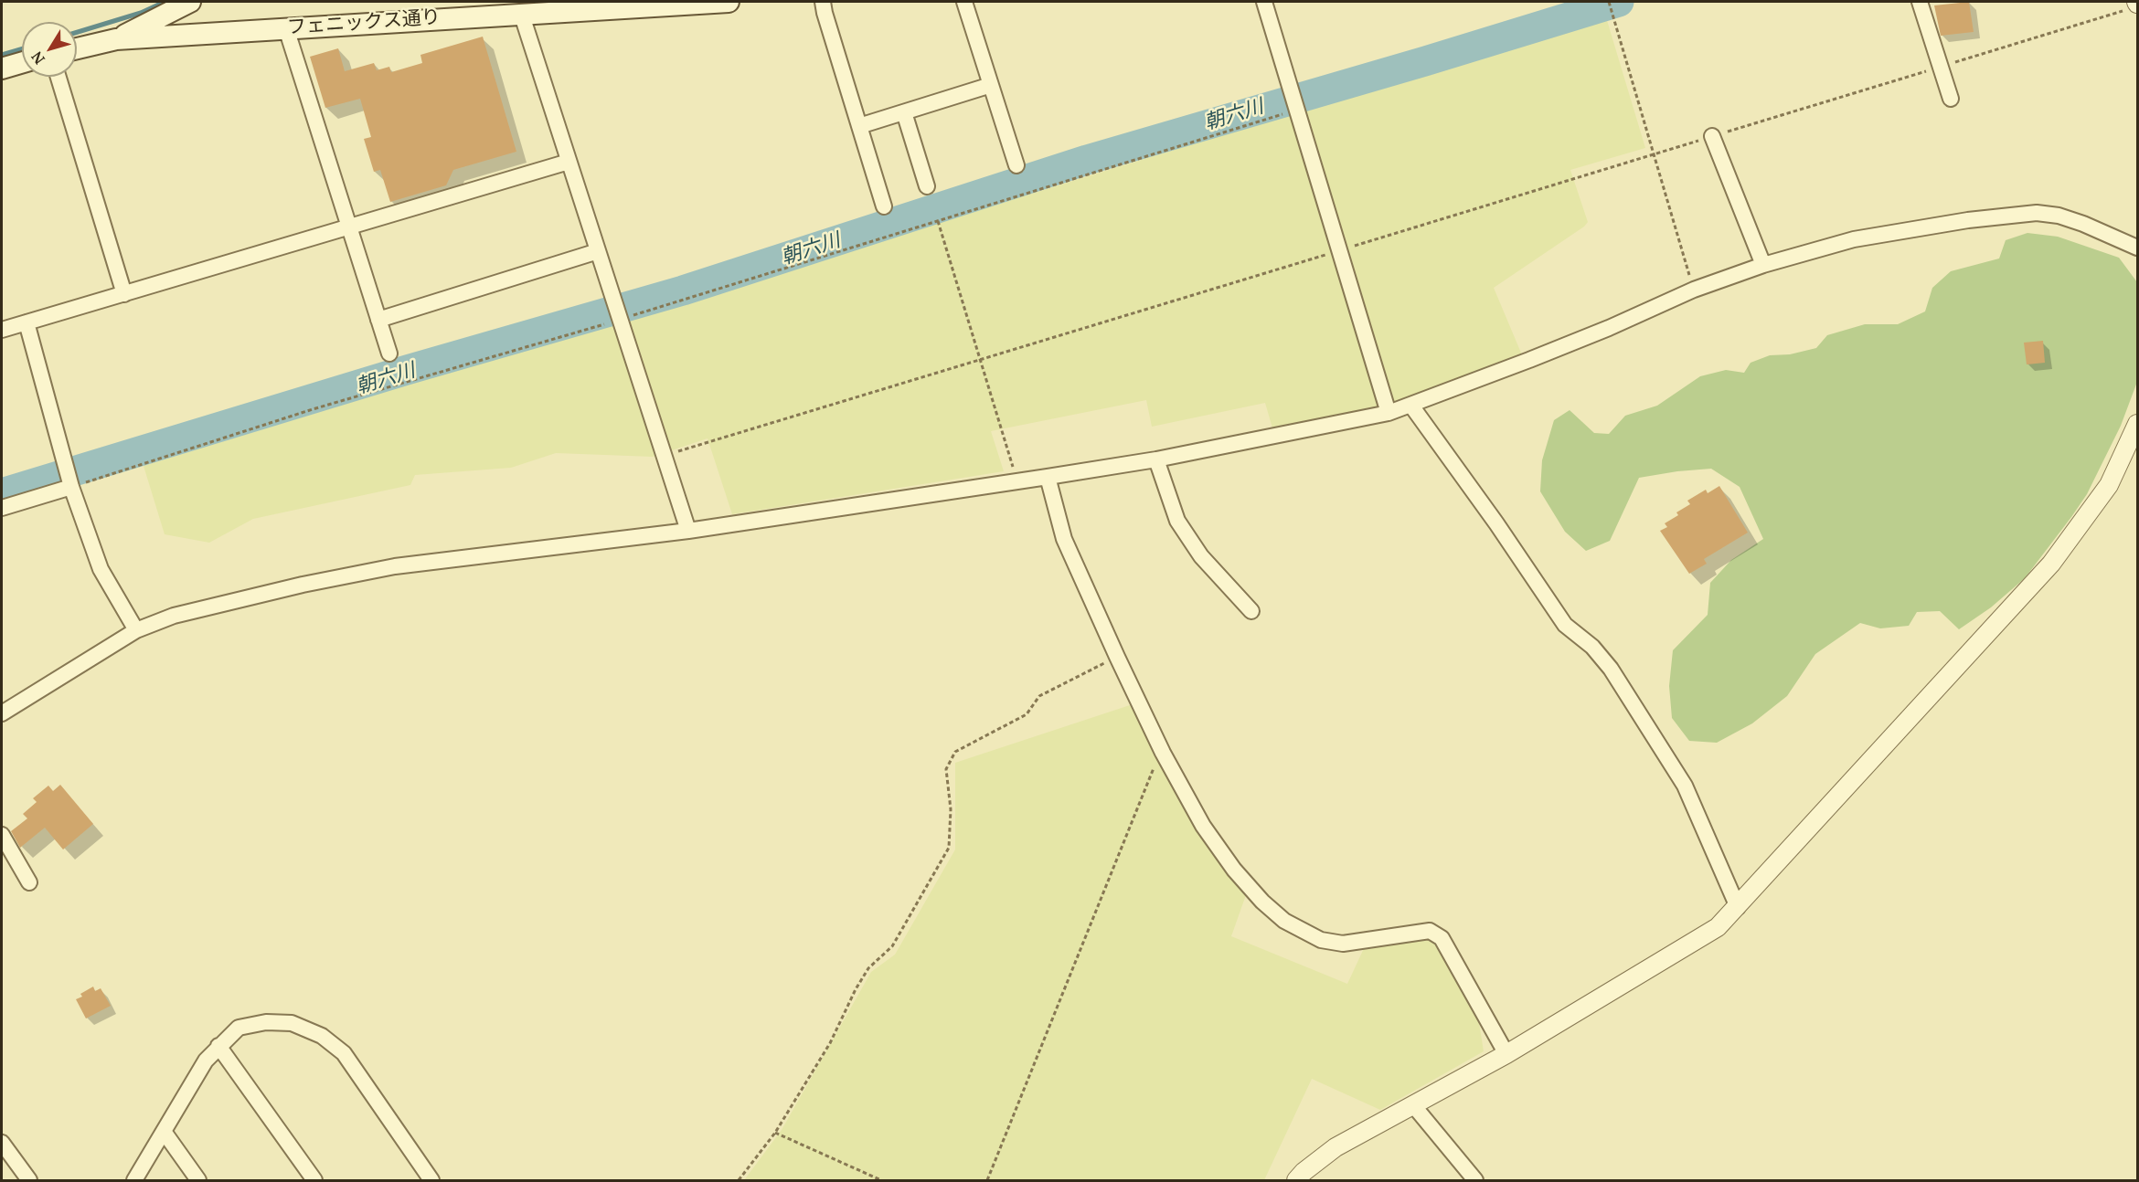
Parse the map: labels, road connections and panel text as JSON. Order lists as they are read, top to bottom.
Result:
{
  "streets": {
    "main road": ["フェニックス通り"]
  },
  "water": ["朝六川"],
  "north": "bottom left"
}
